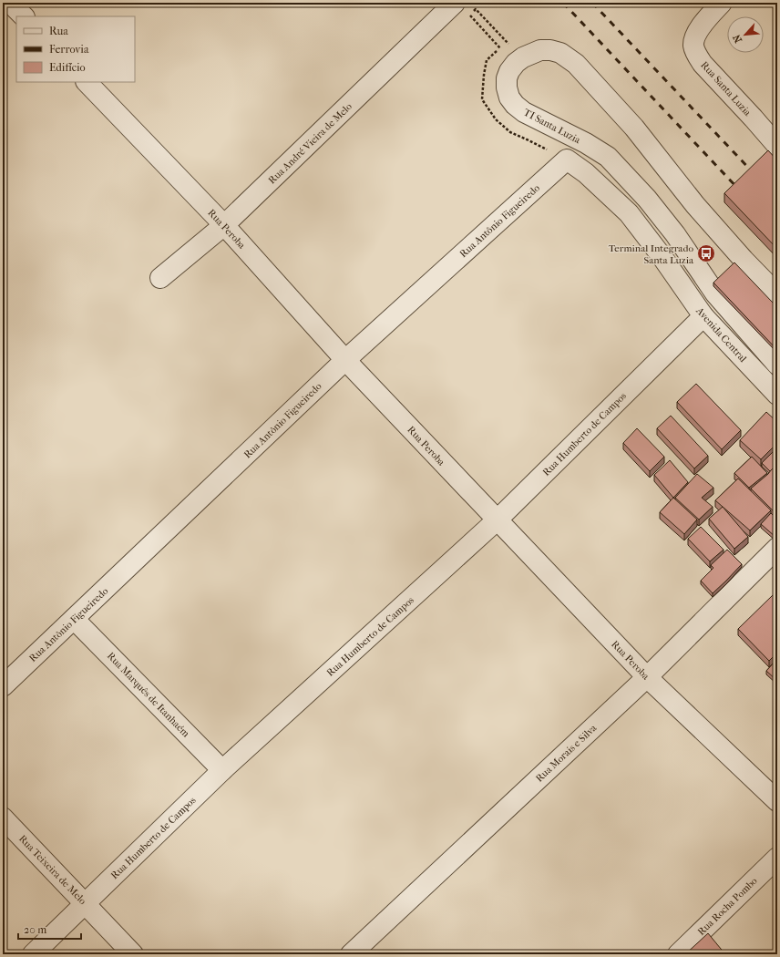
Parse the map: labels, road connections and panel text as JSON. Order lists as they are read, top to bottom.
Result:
{
  "streets": {
    "street": [
      "Rua Santa Luzia",
      "TI Santa Luzia",
      "Rua André Vieira de Melo",
      "Rua Antônio Figueiredo",
      "Rua Peroba",
      "Avenida Central",
      "Rua Humberto de Campos",
      "Rua Marquês de Itanhaém",
      "Rua Morais e Silva",
      "Rua Teixeira de Melo",
      "Rua Rocha Pombo"
    ]
  },
  "crossings": [
    ["Rua André Vieira de Melo", "Rua Peroba"],
    ["Rua Antônio Figueiredo", "Rua Peroba"],
    ["Rua Antônio Figueiredo", "Avenida Central"],
    ["Rua Antônio Figueiredo", "Rua Marquês de Itanhaém"],
    ["Rua Peroba", "Rua Humberto de Campos"],
    ["Rua Peroba", "Rua Morais e Silva"],
    ["Avenida Central", "Rua Humberto de Campos"],
    ["Rua Humberto de Campos", "Rua Marquês de Itanhaém"],
    ["Rua Humberto de Campos", "Rua Teixeira de Melo"]
  ],
  "places": {
    "bus stop": ["Terminal Integrado Santa Luzia"]
  },
  "legend": ["Rua", "Ferrovia", "Edifício"],
  "scale_bar": "20 m",
  "north": "bottom left"
}
